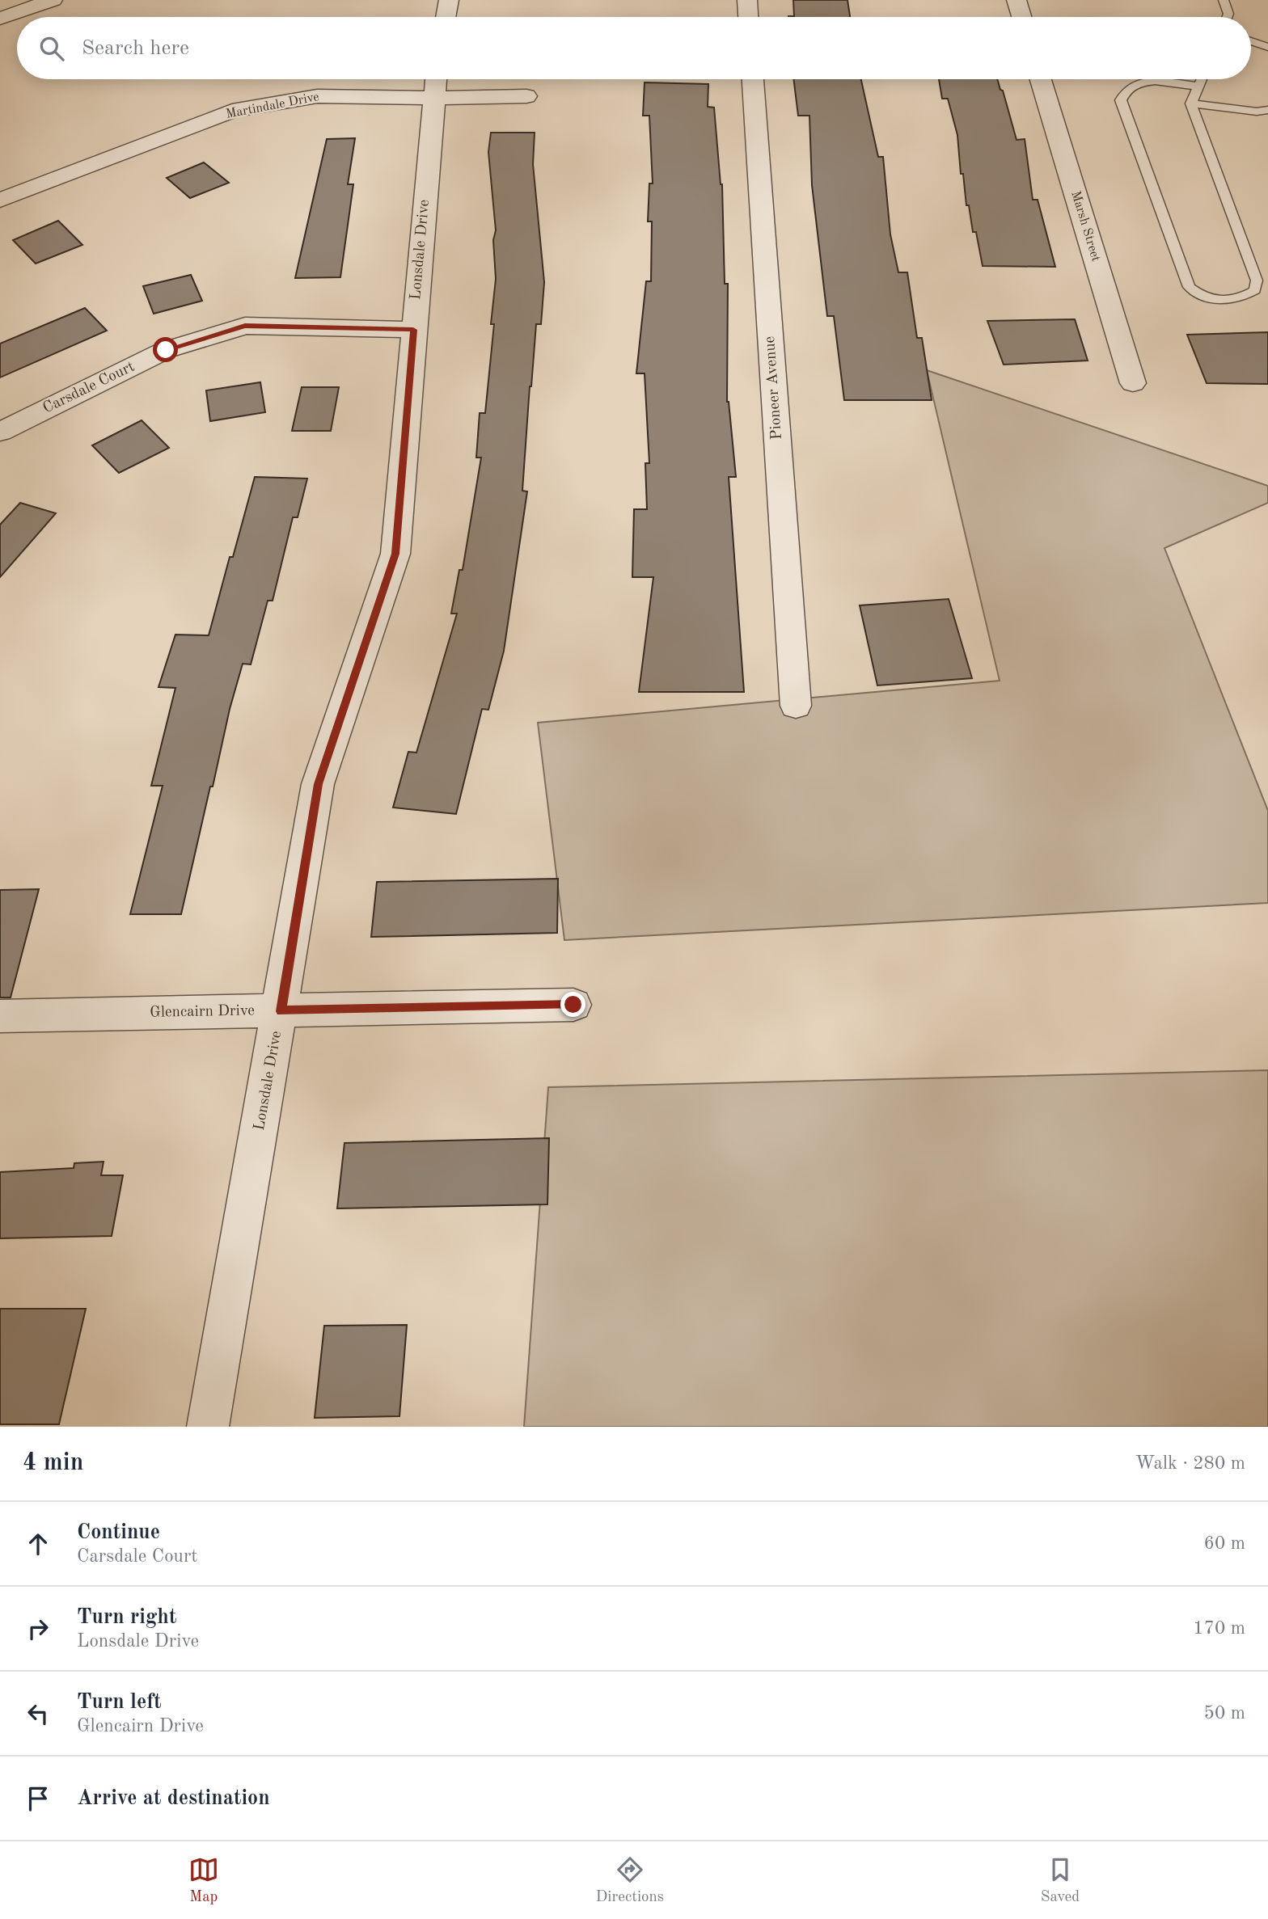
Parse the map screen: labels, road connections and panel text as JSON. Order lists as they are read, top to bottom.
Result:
{
  "streets": {
    "street": [
      "Martindale Drive",
      "Marsh Street",
      "Lonsdale Drive",
      "Carsdale Court",
      "Pioneer Avenue",
      "Glencairn Drive"
    ]
  },
  "crossings": [
    ["Martindale Drive", "Lonsdale Drive"],
    ["Lonsdale Drive", "Carsdale Court"],
    ["Lonsdale Drive", "Glencairn Drive"]
  ],
  "page": {
    "search": "Search here",
    "heading": ["4 min", "Walk · 280 m"],
    "list": [
      ["Continue", "Carsdale Court", "60 m"],
      ["Turn right", "Lonsdale Drive", "170 m"],
      ["Turn left", "Glencairn Drive", "50 m"],
      "Arrive at destination"
    ],
    "nav": ["Map", "Directions", "Saved"]
  }
}
